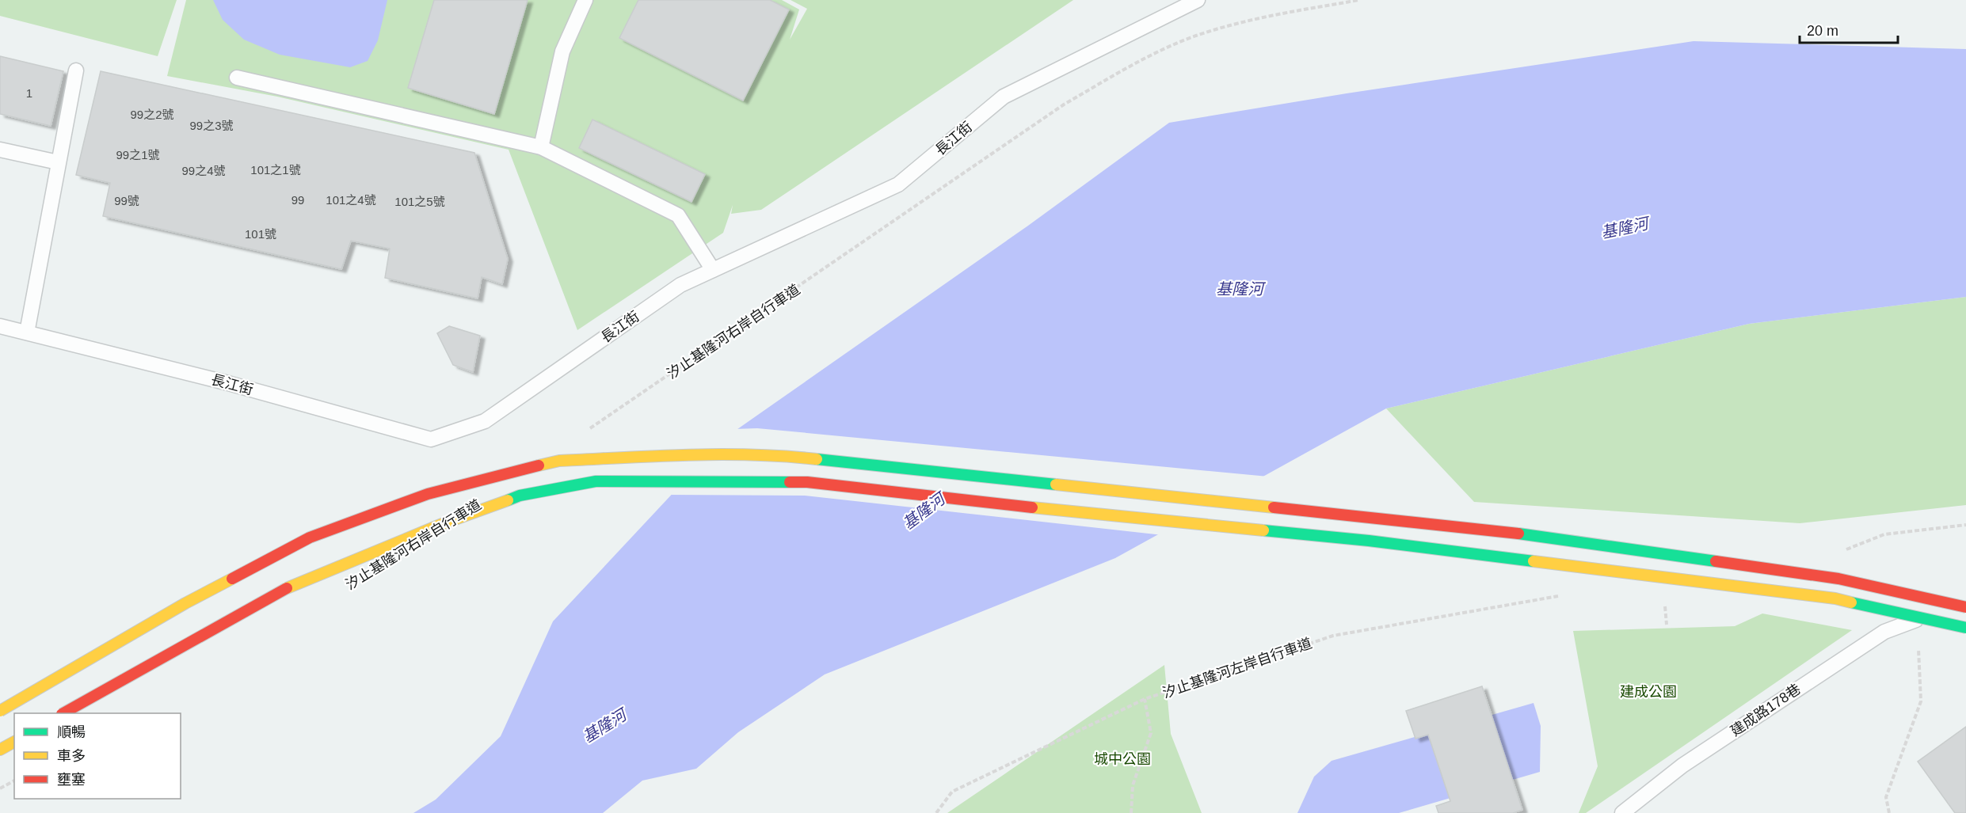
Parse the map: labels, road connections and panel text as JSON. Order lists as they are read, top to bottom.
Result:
{
  "streets": {
    "lane": ["長江街", "建成路178巷"],
    "path": ["汐止基隆河右岸自行車道", "汐止基隆河左岸自行車道"]
  },
  "water": ["基隆河"],
  "parks": ["建成公園", "城中公園"],
  "house_numbers": [
    "1",
    "99之2號",
    "99之3號",
    "99之1號",
    "101之1號",
    "99之4號",
    "99",
    "101之4號",
    "99號",
    "101之5號",
    "101號"
  ],
  "legend": ["順暢", "車多", "壅塞"],
  "scale_bar": "20 m"
}
